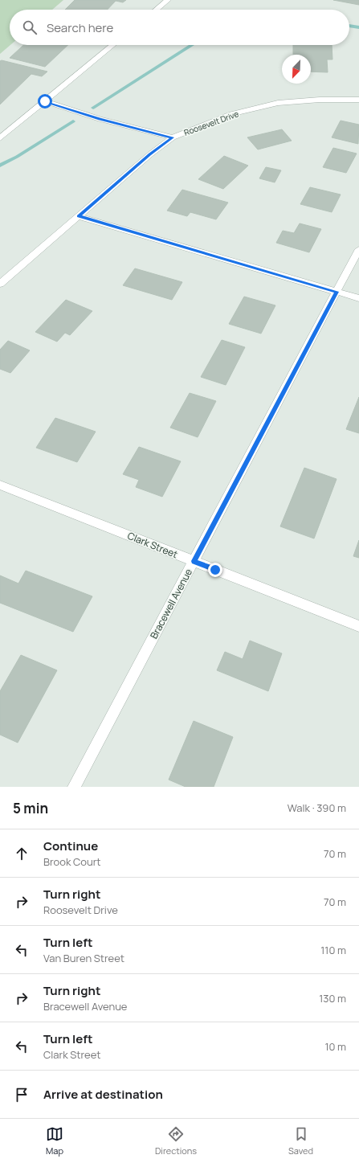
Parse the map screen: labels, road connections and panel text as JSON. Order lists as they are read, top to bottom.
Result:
{
  "streets": {
    "street": ["Roosevelt Drive", "Clark Street", "Bracewell Avenue"]
  },
  "crossings": [
    ["Clark Street", "Bracewell Avenue"]
  ],
  "north": "bottom left",
  "page": {
    "search": "Search here",
    "heading": ["5 min", "Walk · 390 m"],
    "list": [
      ["Continue", "Brook Court", "70 m"],
      ["Turn right", "Roosevelt Drive", "70 m"],
      ["Turn left", "Van Buren Street", "110 m"],
      ["Turn right", "Bracewell Avenue", "130 m"],
      ["Turn left", "Clark Street", "10 m"],
      "Arrive at destination"
    ],
    "nav": ["Map", "Directions", "Saved"]
  }
}
